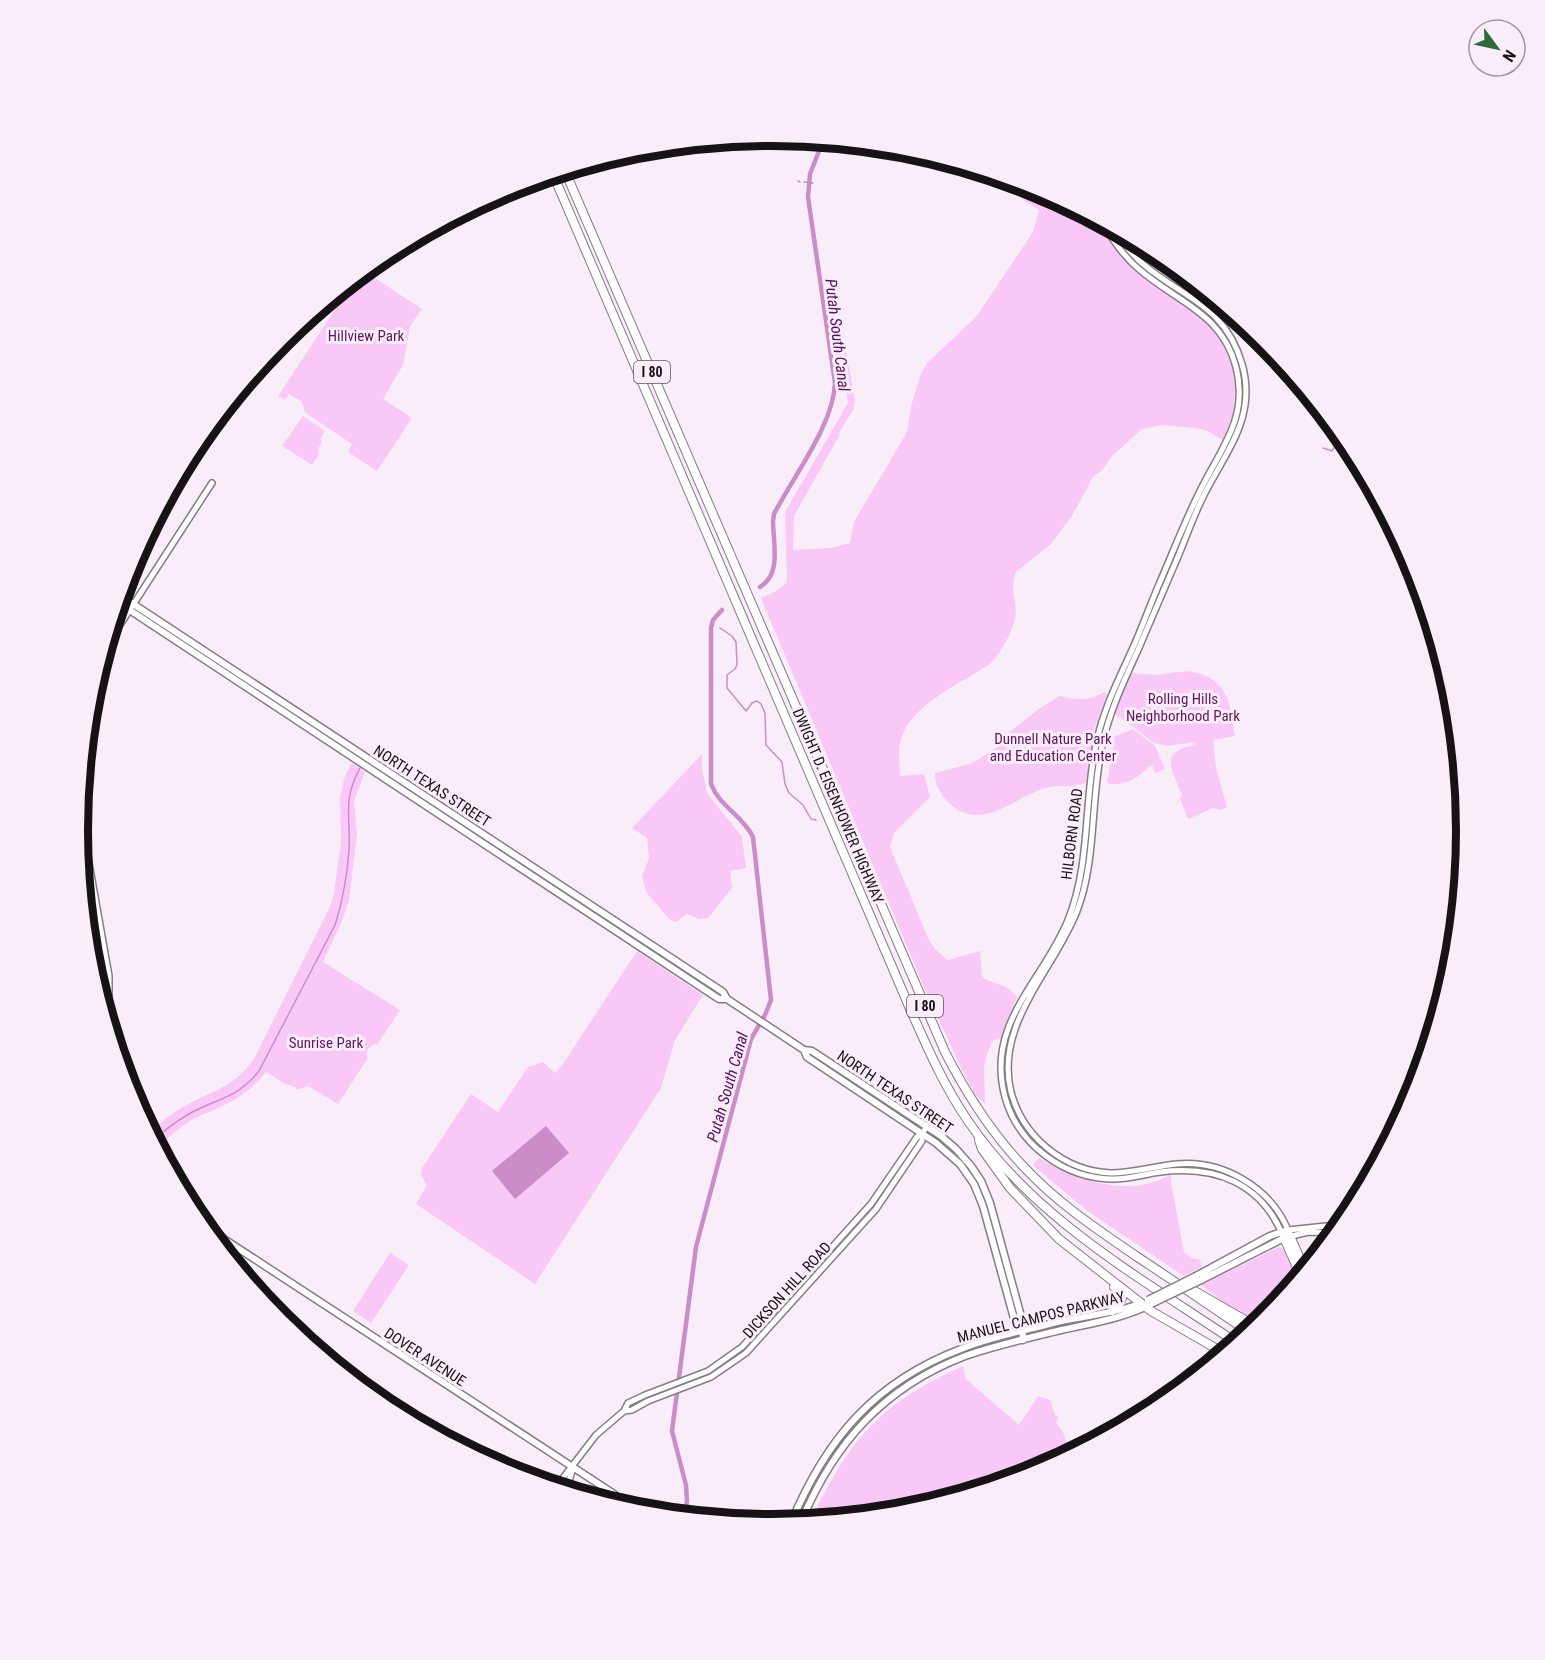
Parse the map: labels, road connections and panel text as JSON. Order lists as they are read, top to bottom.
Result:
{
  "streets": {
    "highway": ["I 80", "DWIGHT D. EISENHOWER HIGHWAY"],
    "main road": ["NORTH TEXAS STREET", "MANUEL CAMPOS PARKWAY", "DOVER AVENUE"],
    "street": ["HILBORN ROAD", "DICKSON HILL ROAD"]
  },
  "crossings": [
    ["NORTH TEXAS STREET", "DICKSON HILL ROAD"],
    ["NORTH TEXAS STREET", "MANUEL CAMPOS PARKWAY"],
    ["HILBORN ROAD", "MANUEL CAMPOS PARKWAY"],
    ["DICKSON HILL ROAD", "DOVER AVENUE"]
  ],
  "water": ["Putah South Canal"],
  "parks": [
    "Hillview Park",
    "Rolling Hills Neighborhood Park",
    "Dunnell Nature Park and Education Center",
    "Sunrise Park"
  ],
  "north": "bottom right"
}
